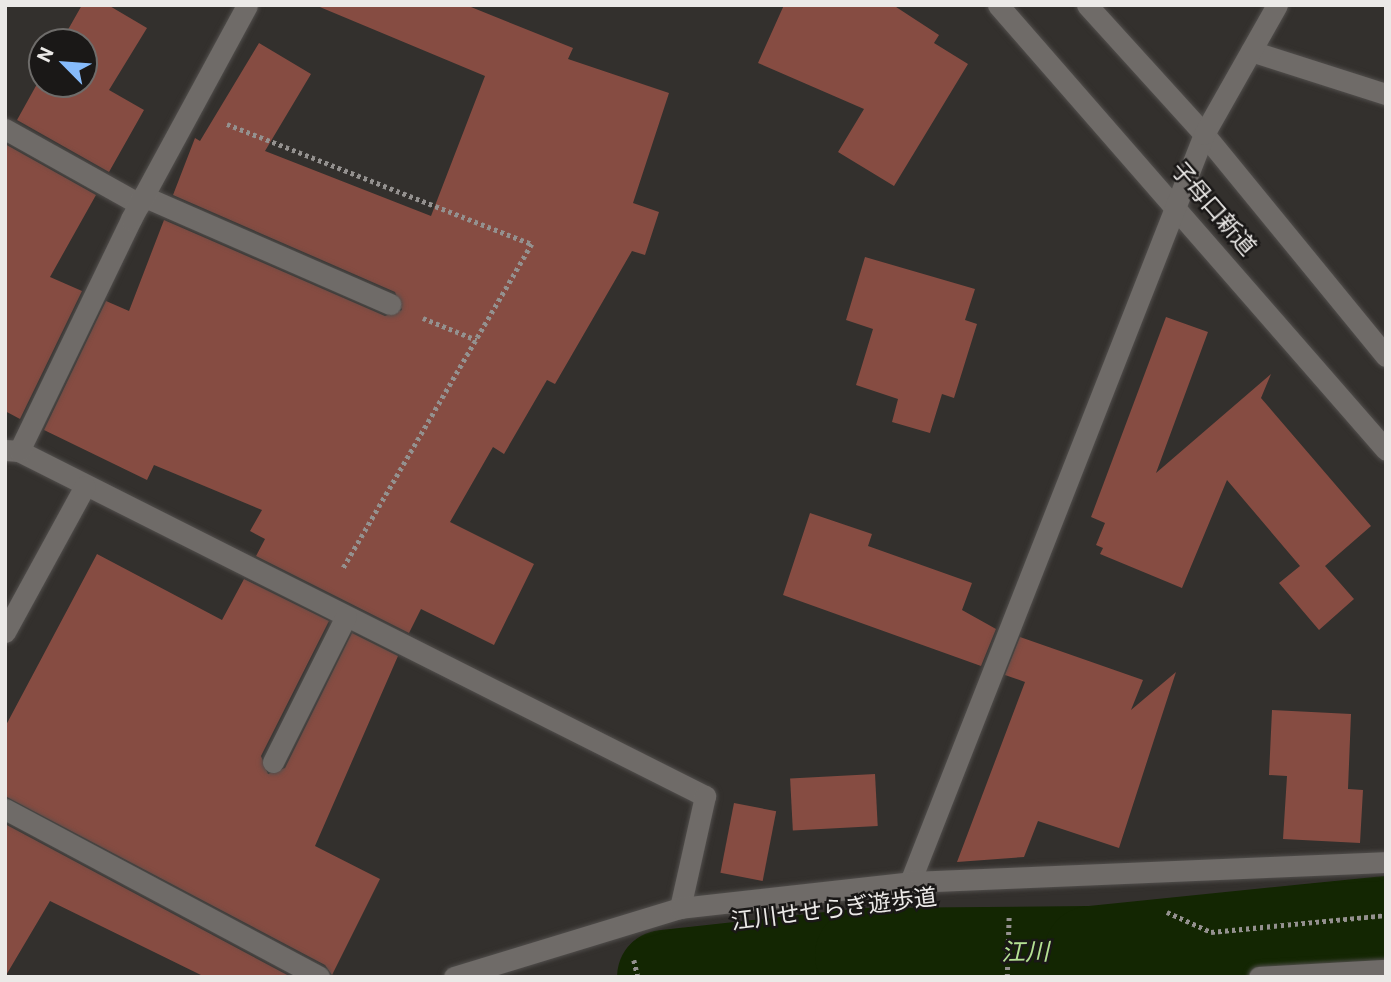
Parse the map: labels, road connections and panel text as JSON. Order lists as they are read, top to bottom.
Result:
{
  "streets": {
    "street": ["子母口新道"]
  },
  "water": ["江川"],
  "north": "top left"
}
